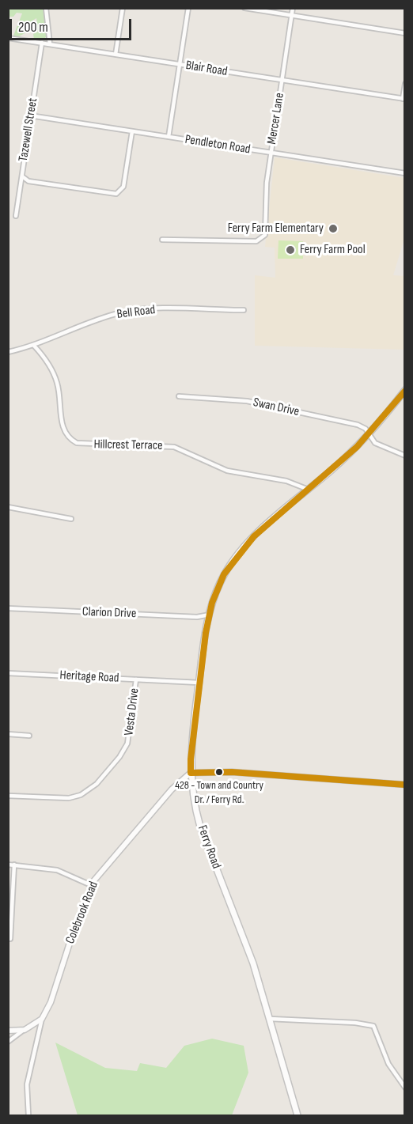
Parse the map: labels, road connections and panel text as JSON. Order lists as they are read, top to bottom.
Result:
{
  "streets": {
    "main road": ["Ferry Road"],
    "street": [
      "Blair Road",
      "Mercer Lane",
      "Tazewell Street",
      "Pendleton Road",
      "Bell Road",
      "Swan Drive",
      "Hillcrest Terrace",
      "Clarion Drive",
      "Heritage Road",
      "Vesta Drive",
      "Colebrook Road"
    ]
  },
  "crossings": [
    ["Blair Road", "Mercer Lane"],
    ["Blair Road", "Tazewell Street"],
    ["Mercer Lane", "Pendleton Road"],
    ["Tazewell Street", "Pendleton Road"],
    ["Bell Road", "Hillcrest Terrace"],
    ["Swan Drive", "Ferry Road"],
    ["Hillcrest Terrace", "Ferry Road"],
    ["Clarion Drive", "Ferry Road"],
    ["Heritage Road", "Vesta Drive"],
    ["Heritage Road", "Ferry Road"],
    ["Ferry Road", "Colebrook Road"]
  ],
  "places": ["Ferry Farm Elementary", "Ferry Farm Pool", "428 - Town and Country Dr. / Ferry Rd."],
  "scale_bar": "200 m"
}
